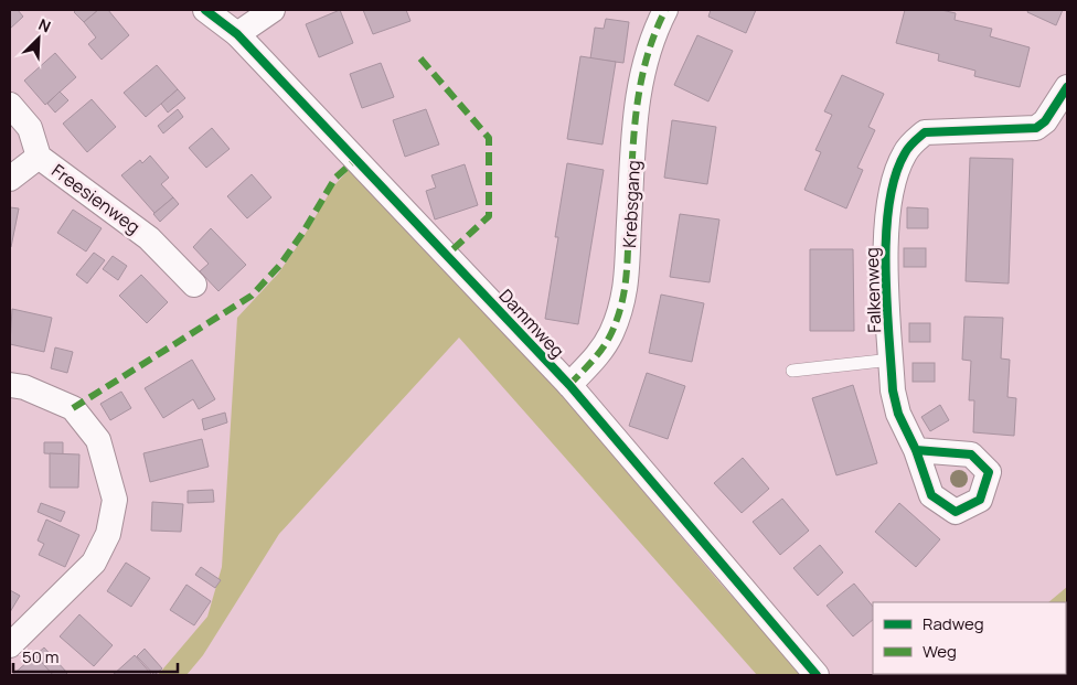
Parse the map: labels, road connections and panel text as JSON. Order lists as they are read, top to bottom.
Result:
{
  "streets": {
    "street": [
      "Freesienweg",
      "Krebsgang",
      "Falkenweg",
      "Dammweg"
    ]
  },
  "crossings": [
    ["Krebsgang", "Dammweg"]
  ],
  "legend": ["Radweg", "Weg"],
  "scale_bar": "50 m",
  "north": "top right"
}
